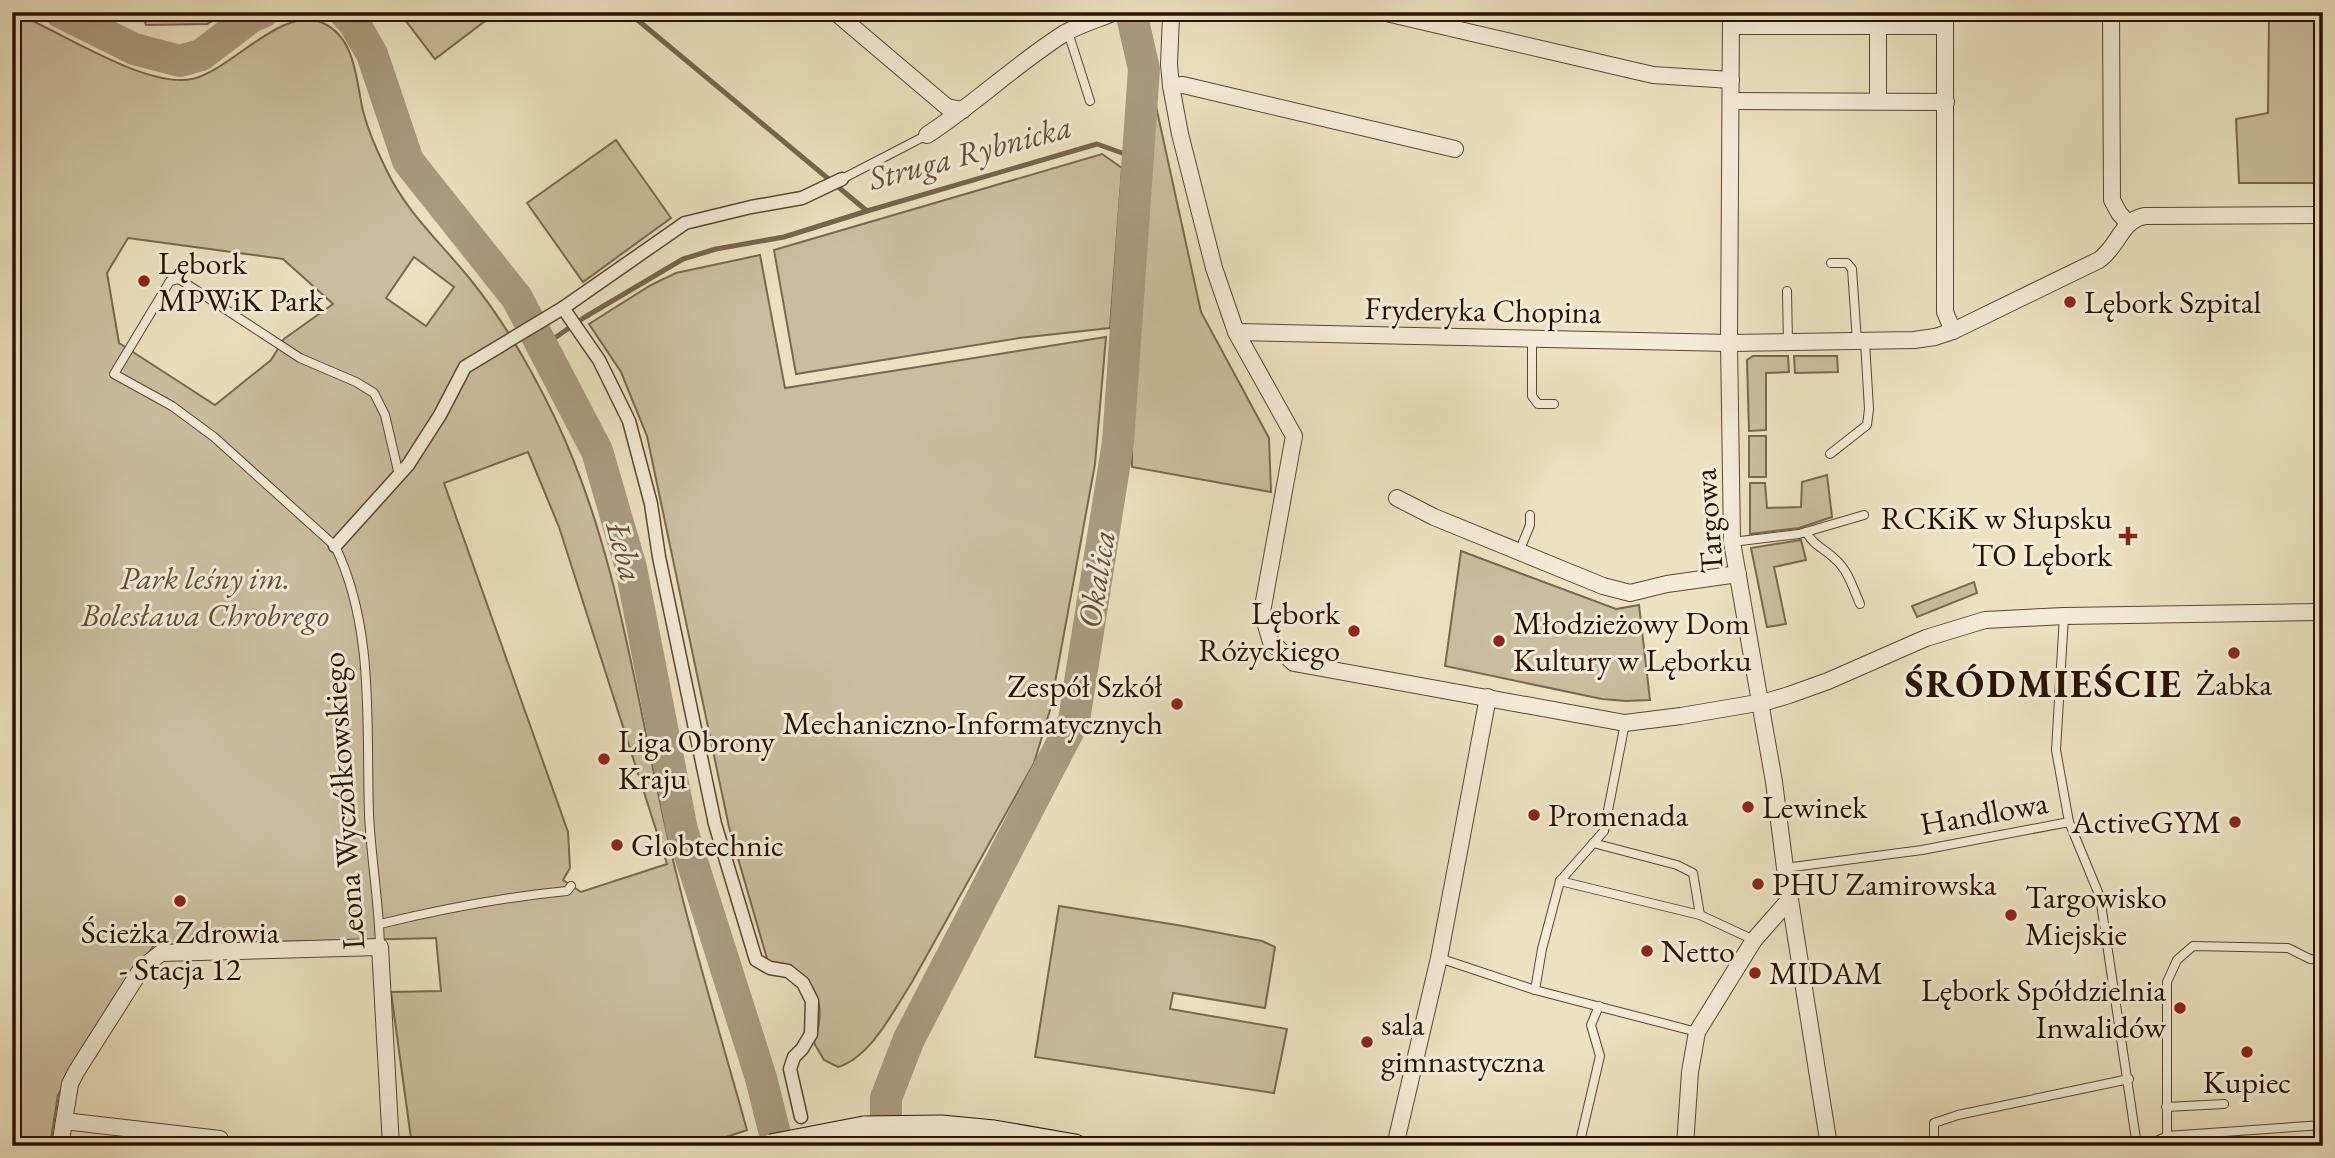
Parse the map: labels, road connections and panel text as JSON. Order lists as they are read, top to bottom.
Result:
{
  "streets": {
    "street": ["Fryderyka Chopina", "Targowa", "Leona Wyczółkowskiego"],
    "lane": ["Handlowa"]
  },
  "crossings": [
    ["Fryderyka Chopina", "Targowa"],
    ["Targowa", "Handlowa"]
  ],
  "districts": ["ŚRÓDMIEŚCIE"],
  "water": ["Struga Rybnicka", "Łeba", "Okalica"],
  "parks": ["Park leśny im. Bolesława Chrobrego"],
  "places": {
    "other": [
      "Lębork MPWiK Park",
      "Lębork Szpital",
      "Lębork Różyckiego",
      "Młodzieżowy Dom Kultury w Lęborku",
      "Żabka",
      "Zespół Szkół Mechaniczno-Informatycznych",
      "Liga Obrony Kraju",
      "Lewinek",
      "Promenada",
      "ActiveGYM",
      "Globtechnic",
      "PHU Zamirowska",
      "Ścieżka Zdrowia - Stacja 12",
      "Targowisko Miejskie",
      "Netto",
      "MIDAM",
      "Lębork Spółdzielnia Inwalidów",
      "sala gimnastyczna",
      "Kupiec"
    ],
    "health": ["RCKiK w Słupsku TO Lębork"]
  }
}
